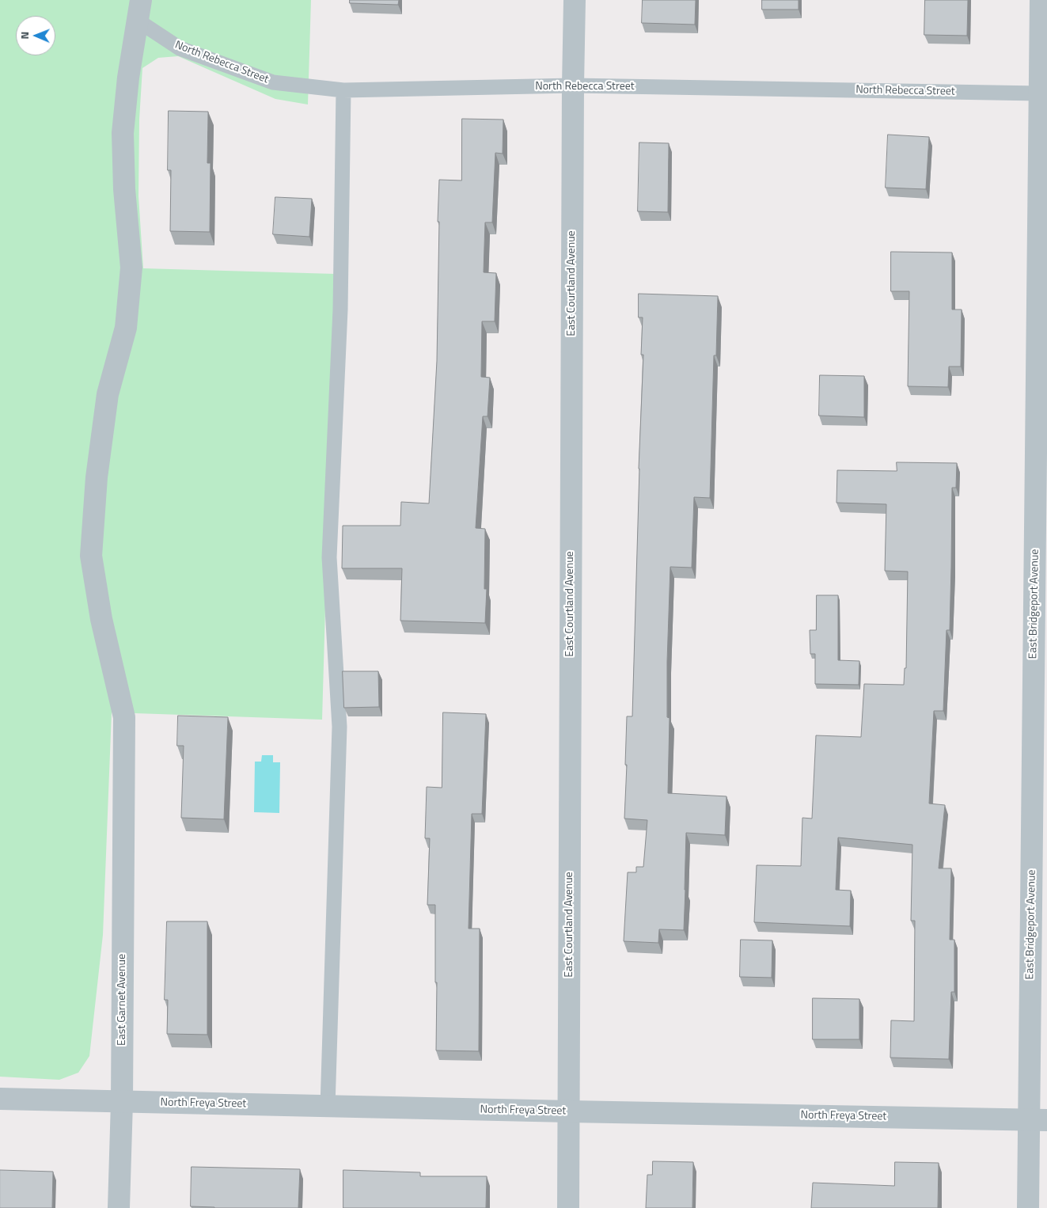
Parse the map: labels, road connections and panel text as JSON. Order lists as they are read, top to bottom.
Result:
{
  "streets": {
    "street": [
      "East Courtland Avenue",
      "East Bridgeport Avenue",
      "East Garnet Avenue",
      "North Freya Street"
    ],
    "lane": ["North Rebecca Street"]
  },
  "crossings": [
    ["North Rebecca Street", "East Courtland Avenue"],
    ["North Rebecca Street", "East Bridgeport Avenue"],
    ["North Rebecca Street", "East Garnet Avenue"],
    ["East Courtland Avenue", "North Freya Street"],
    ["East Bridgeport Avenue", "North Freya Street"],
    ["East Garnet Avenue", "North Freya Street"]
  ],
  "north": "left"
}
